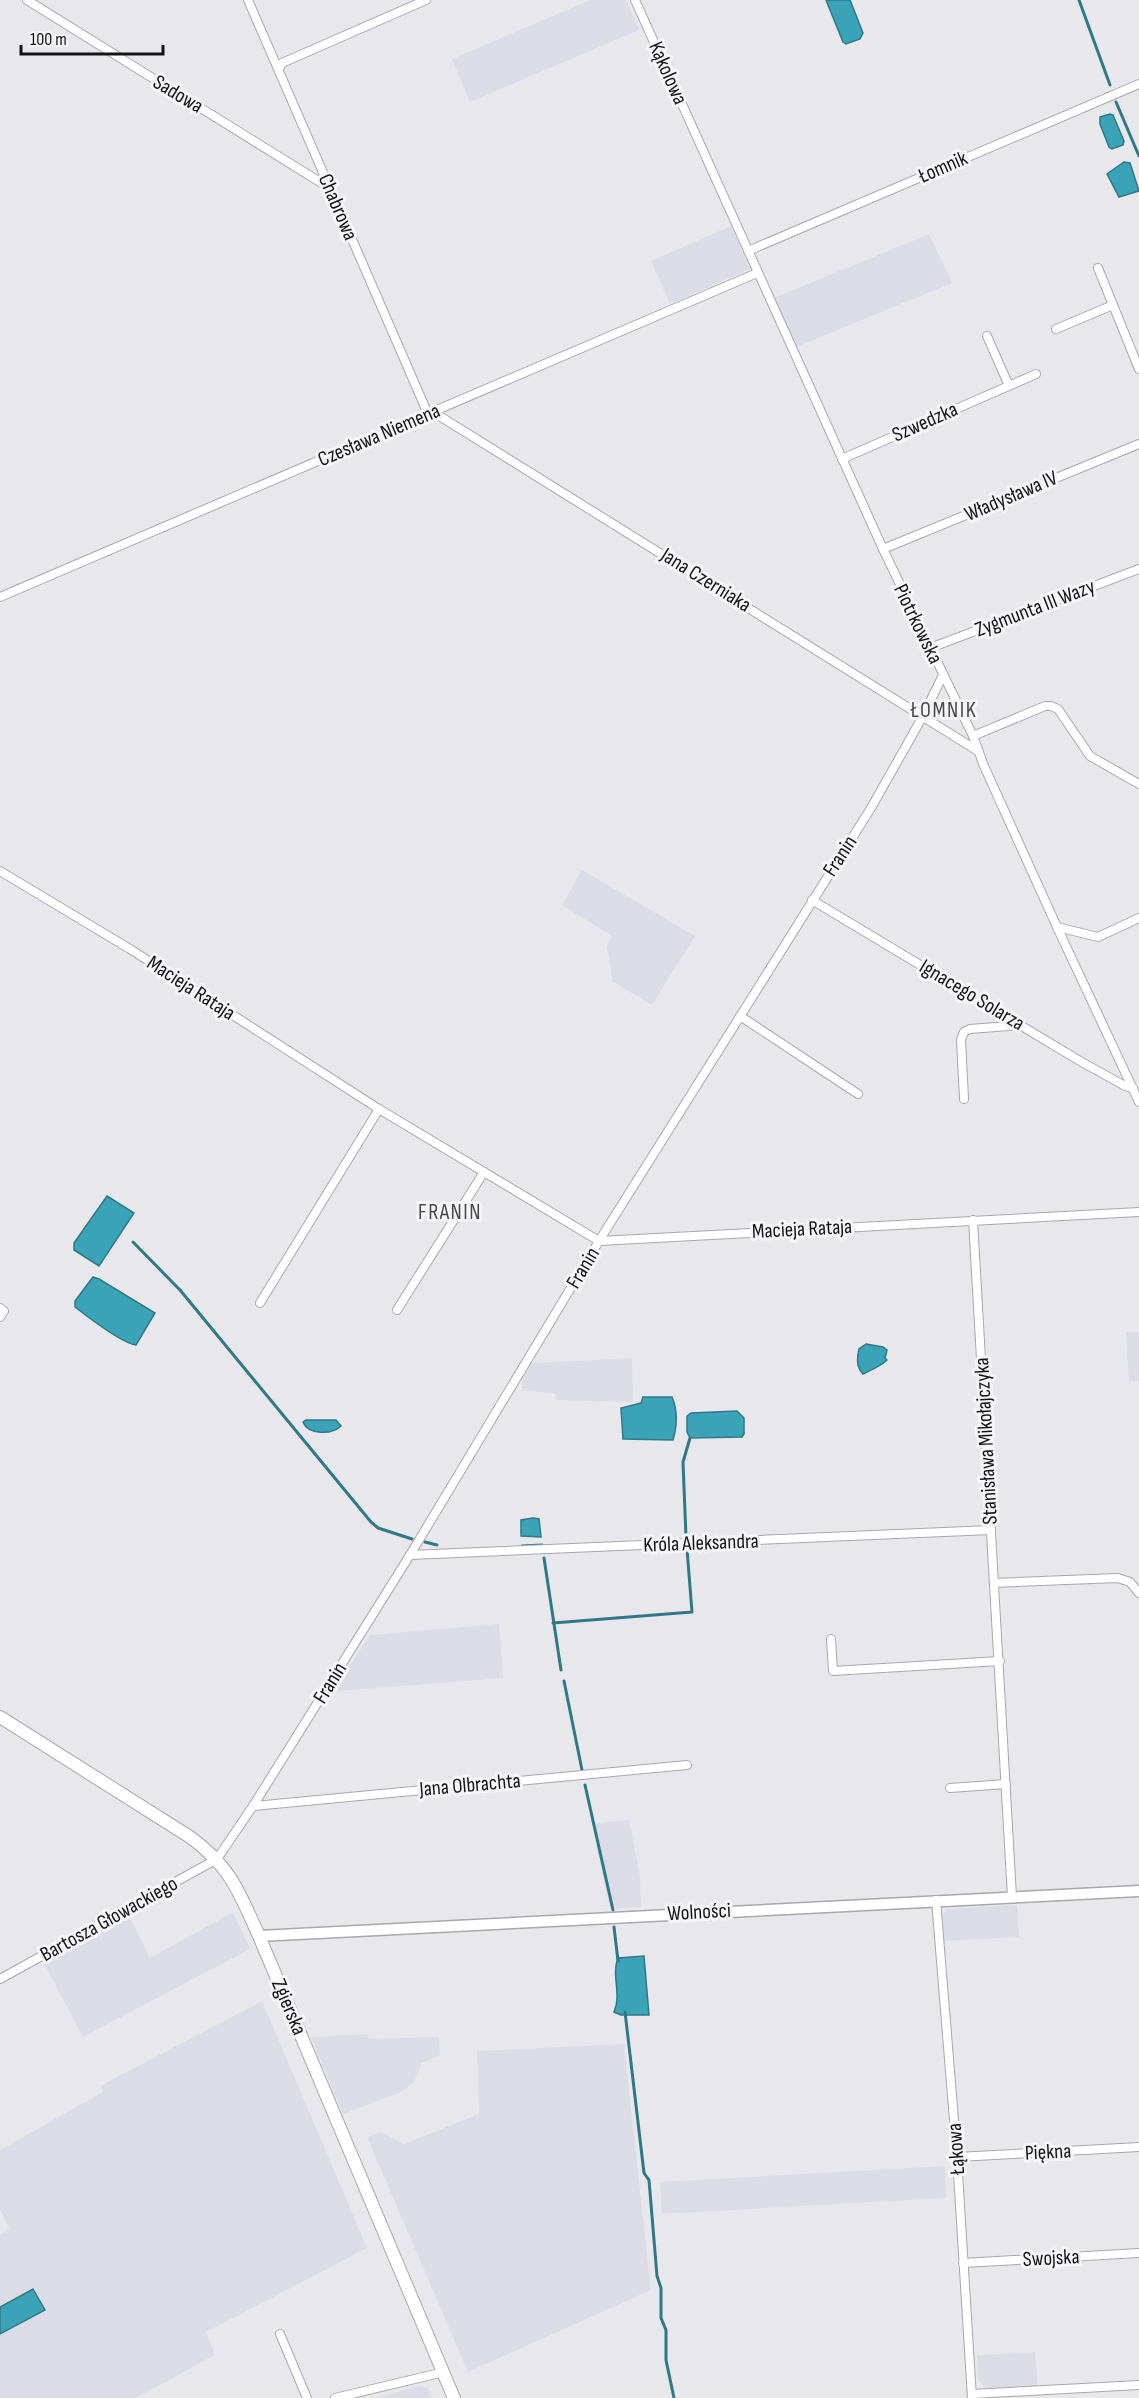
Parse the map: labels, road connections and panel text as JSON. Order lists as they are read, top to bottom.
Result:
{
  "streets": {
    "main road": ["Zgierska"],
    "street": [
      "Kąkolowa",
      "Sadowa",
      "Łomnik",
      "Chabrowa",
      "Szwedzka",
      "Czesława Niemena",
      "Władysława IV",
      "Jana Czerniaka",
      "Zygmunta III Wazy",
      "Piotrkowska",
      "Franin",
      "Macieja Rataja",
      "Ignacego Solarza",
      "Stanisława Mikołajczyka",
      "Króla Aleksandra",
      "Jana Olbrachta",
      "Wolności",
      "Bartosza Głowackiego",
      "Łąkowa",
      "Piękna",
      "Swojska"
    ]
  },
  "crossings": [
    ["Kąkolowa", "Piotrkowska"],
    ["Sadowa", "Chabrowa"],
    ["Łomnik", "Piotrkowska"],
    ["Chabrowa", "Czesława Niemena"],
    ["Chabrowa", "Jana Czerniaka"],
    ["Szwedzka", "Piotrkowska"],
    ["Czesława Niemena", "Jana Czerniaka"],
    ["Czesława Niemena", "Piotrkowska"],
    ["Władysława IV", "Piotrkowska"],
    ["Jana Czerniaka", "Piotrkowska"],
    ["Jana Czerniaka", "Franin"],
    ["Zygmunta III Wazy", "Piotrkowska"],
    ["Piotrkowska", "Franin"],
    ["Piotrkowska", "Ignacego Solarza"],
    ["Franin", "Macieja Rataja"],
    ["Franin", "Ignacego Solarza"],
    ["Franin", "Króla Aleksandra"],
    ["Franin", "Jana Olbrachta"],
    ["Franin", "Bartosza Głowackiego"],
    ["Franin", "Zgierska"],
    ["Macieja Rataja", "Stanisława Mikołajczyka"],
    ["Stanisława Mikołajczyka", "Króla Aleksandra"],
    ["Stanisława Mikołajczyka", "Wolności"],
    ["Wolności", "Zgierska"],
    ["Wolności", "Łąkowa"],
    ["Bartosza Głowackiego", "Zgierska"],
    ["Łąkowa", "Piękna"],
    ["Łąkowa", "Swojska"]
  ],
  "districts": ["ŁOMNIK", "FRANIN"],
  "scale_bar": "100 m"
}
